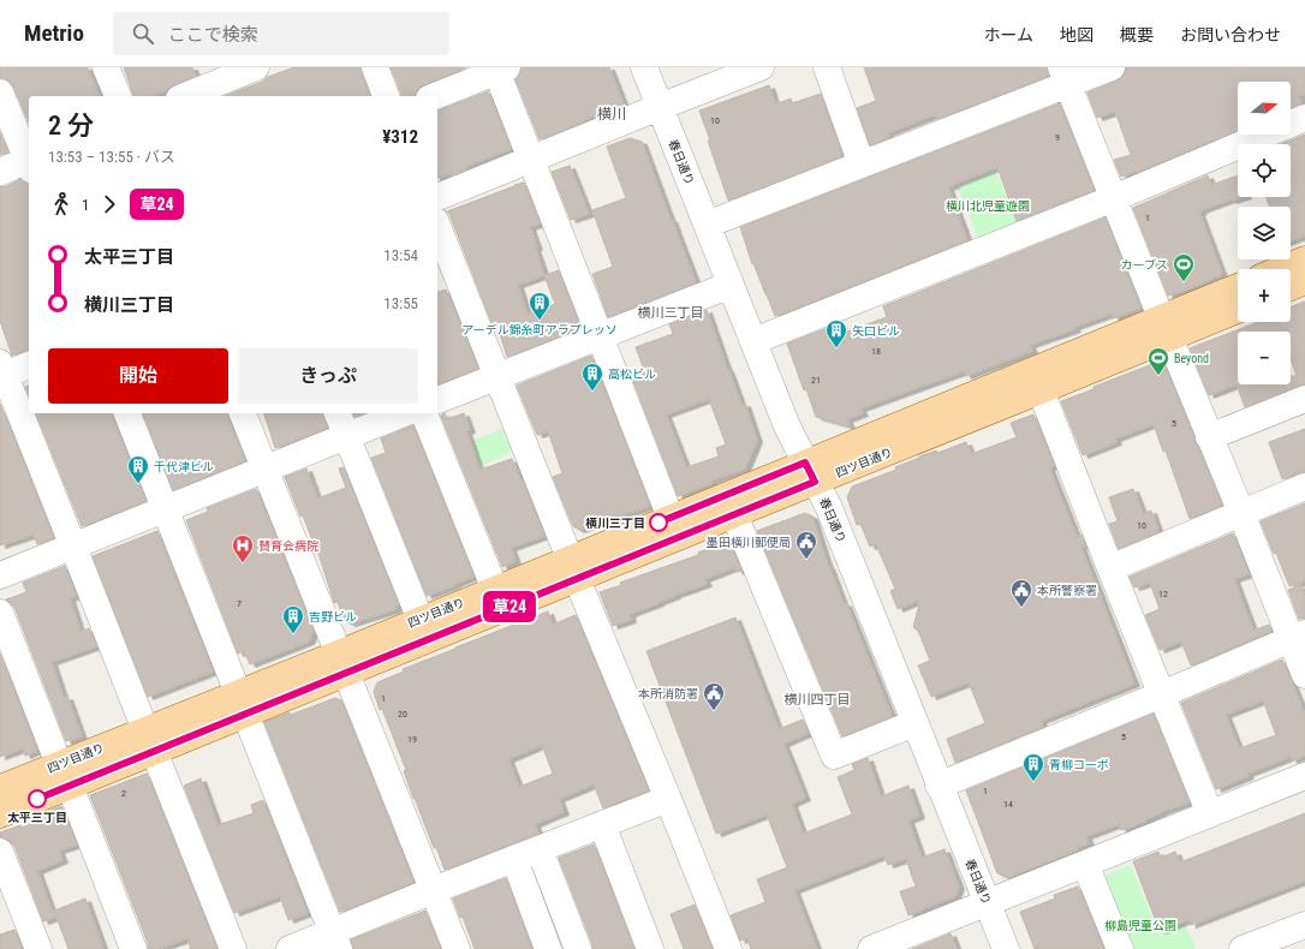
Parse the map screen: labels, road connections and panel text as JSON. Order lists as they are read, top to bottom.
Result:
{
  "streets": {
    "main road": ["四ツ目通り"],
    "street": ["春日通り"]
  },
  "crossings": [
    ["春日通り", "四ツ目通り"]
  ],
  "districts": ["横川", "横川三丁目", "横川四丁目"],
  "parks": ["横川北児童遊園", "柳島児童公園"],
  "places": {
    "sports": ["カーブス", "Beyond"],
    "building": [
      "アーデル錦糸町アラプレッソ",
      "矢口ビル",
      "高松ビル",
      "千代津ビル",
      "吉野ビル",
      "青柳コーポ"
    ],
    "other": ["横川三丁目", "太平三丁目"],
    "public building": ["墨田横川郵便局", "本所警察署", "本所消防署"],
    "hospital": ["賛育会病院"]
  },
  "lines": ["bus line 草24"],
  "house_numbers": [
    "10",
    "9",
    "1",
    "18",
    "21",
    "5",
    "10",
    "12",
    "7",
    "1",
    "20",
    "5",
    "19",
    "1",
    "2",
    "14"
  ],
  "north": "right",
  "page": {
    "header": "Metrio",
    "search": "ここで検索",
    "nav": [
      "ホーム",
      "地図",
      "概要",
      "お問い合わせ"
    ],
    "on_map": "草24",
    "map_buttons": ["+", "−"],
    "heading": ["2 分", "13:53 – 13:55 · バス", "¥312"],
    "legs": ["1", "草24"],
    "list": [
      {
        "name": "太平三丁目",
        "value": "13:54"
      },
      {
        "name": "横川三丁目",
        "value": "13:55"
      }
    ],
    "buttons": ["開始", "きっぷ"]
  }
}
